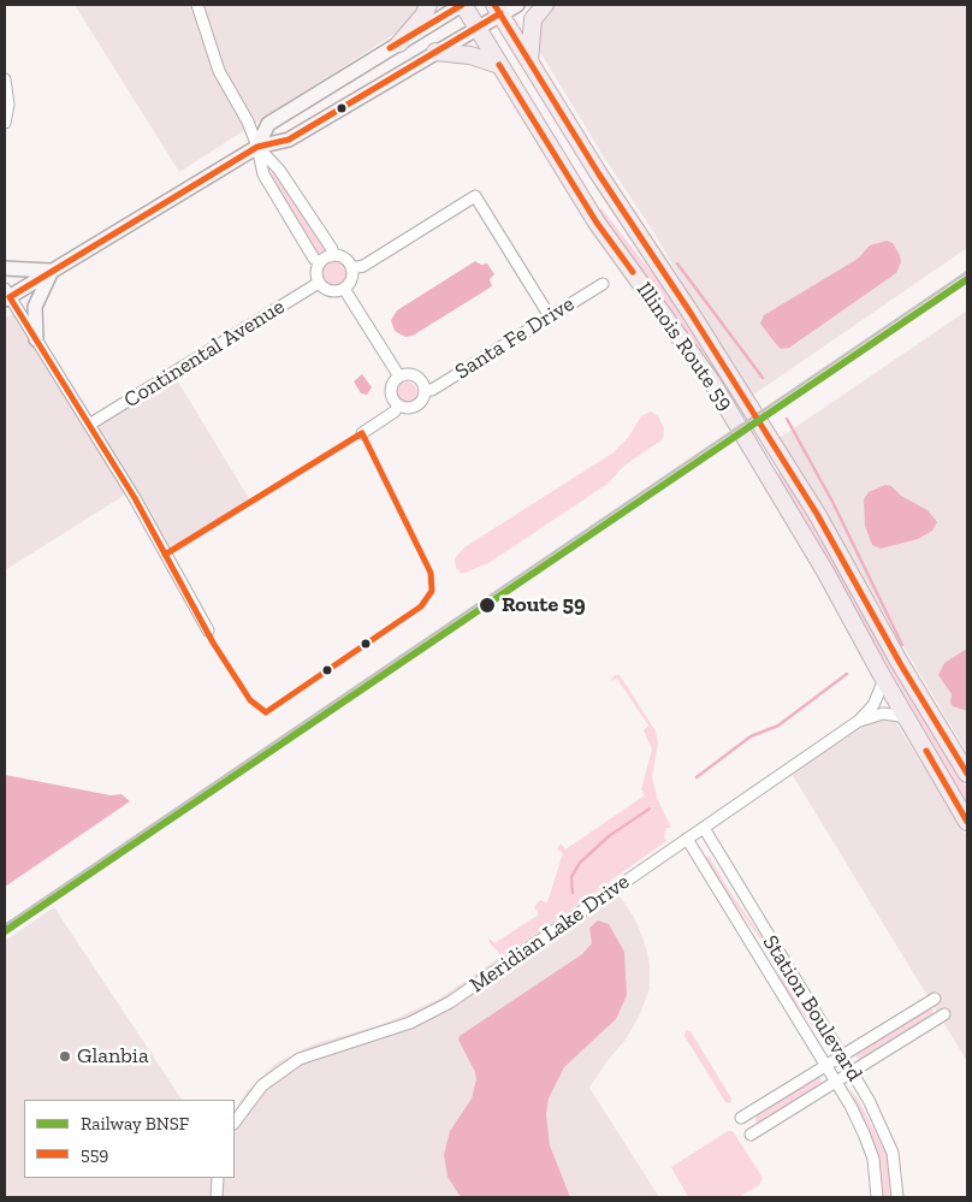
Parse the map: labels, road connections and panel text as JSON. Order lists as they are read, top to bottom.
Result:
{
  "streets": {
    "main road": ["Illinois Route 59"],
    "street": [
      "Santa Fe Drive",
      "Continental Avenue",
      "Meridian Lake Drive",
      "Station Boulevard"
    ]
  },
  "crossings": [
    ["Illinois Route 59", "Meridian Lake Drive"],
    ["Meridian Lake Drive", "Station Boulevard"]
  ],
  "places": ["Route 59", "Glanbia"],
  "lines": ["transit line 559", "rail line BNSF"],
  "legend": ["Railway BNSF", "559"]
}
